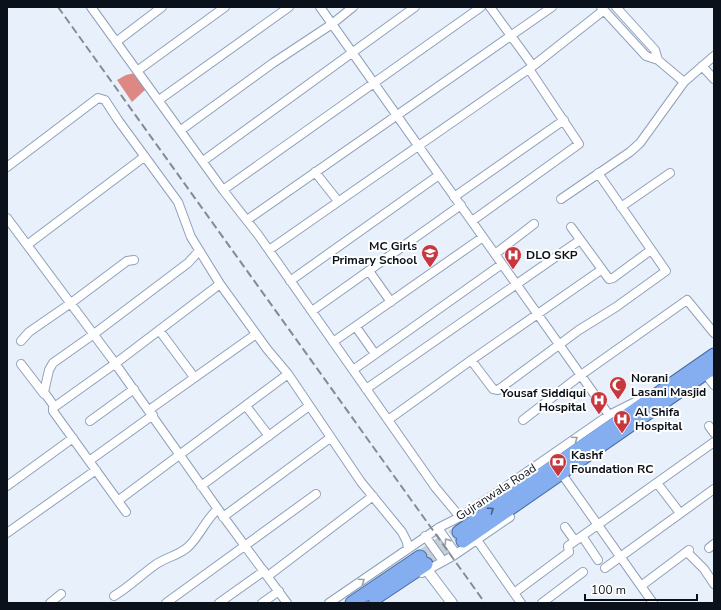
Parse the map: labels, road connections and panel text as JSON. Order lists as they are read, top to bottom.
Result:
{
  "streets": {
    "highway": ["Gujranwala Road"]
  },
  "places": {
    "school or university": ["MC Girls Primary School"],
    "hospital": ["DLO SKP", "Yousaf Siddiqui Hospital", "Al Shifa Hospital"],
    "mosque": ["Norani Lasani Masjid"],
    "bank": ["Kashf Foundation RC"]
  },
  "scale_bar": "100 m"
}
